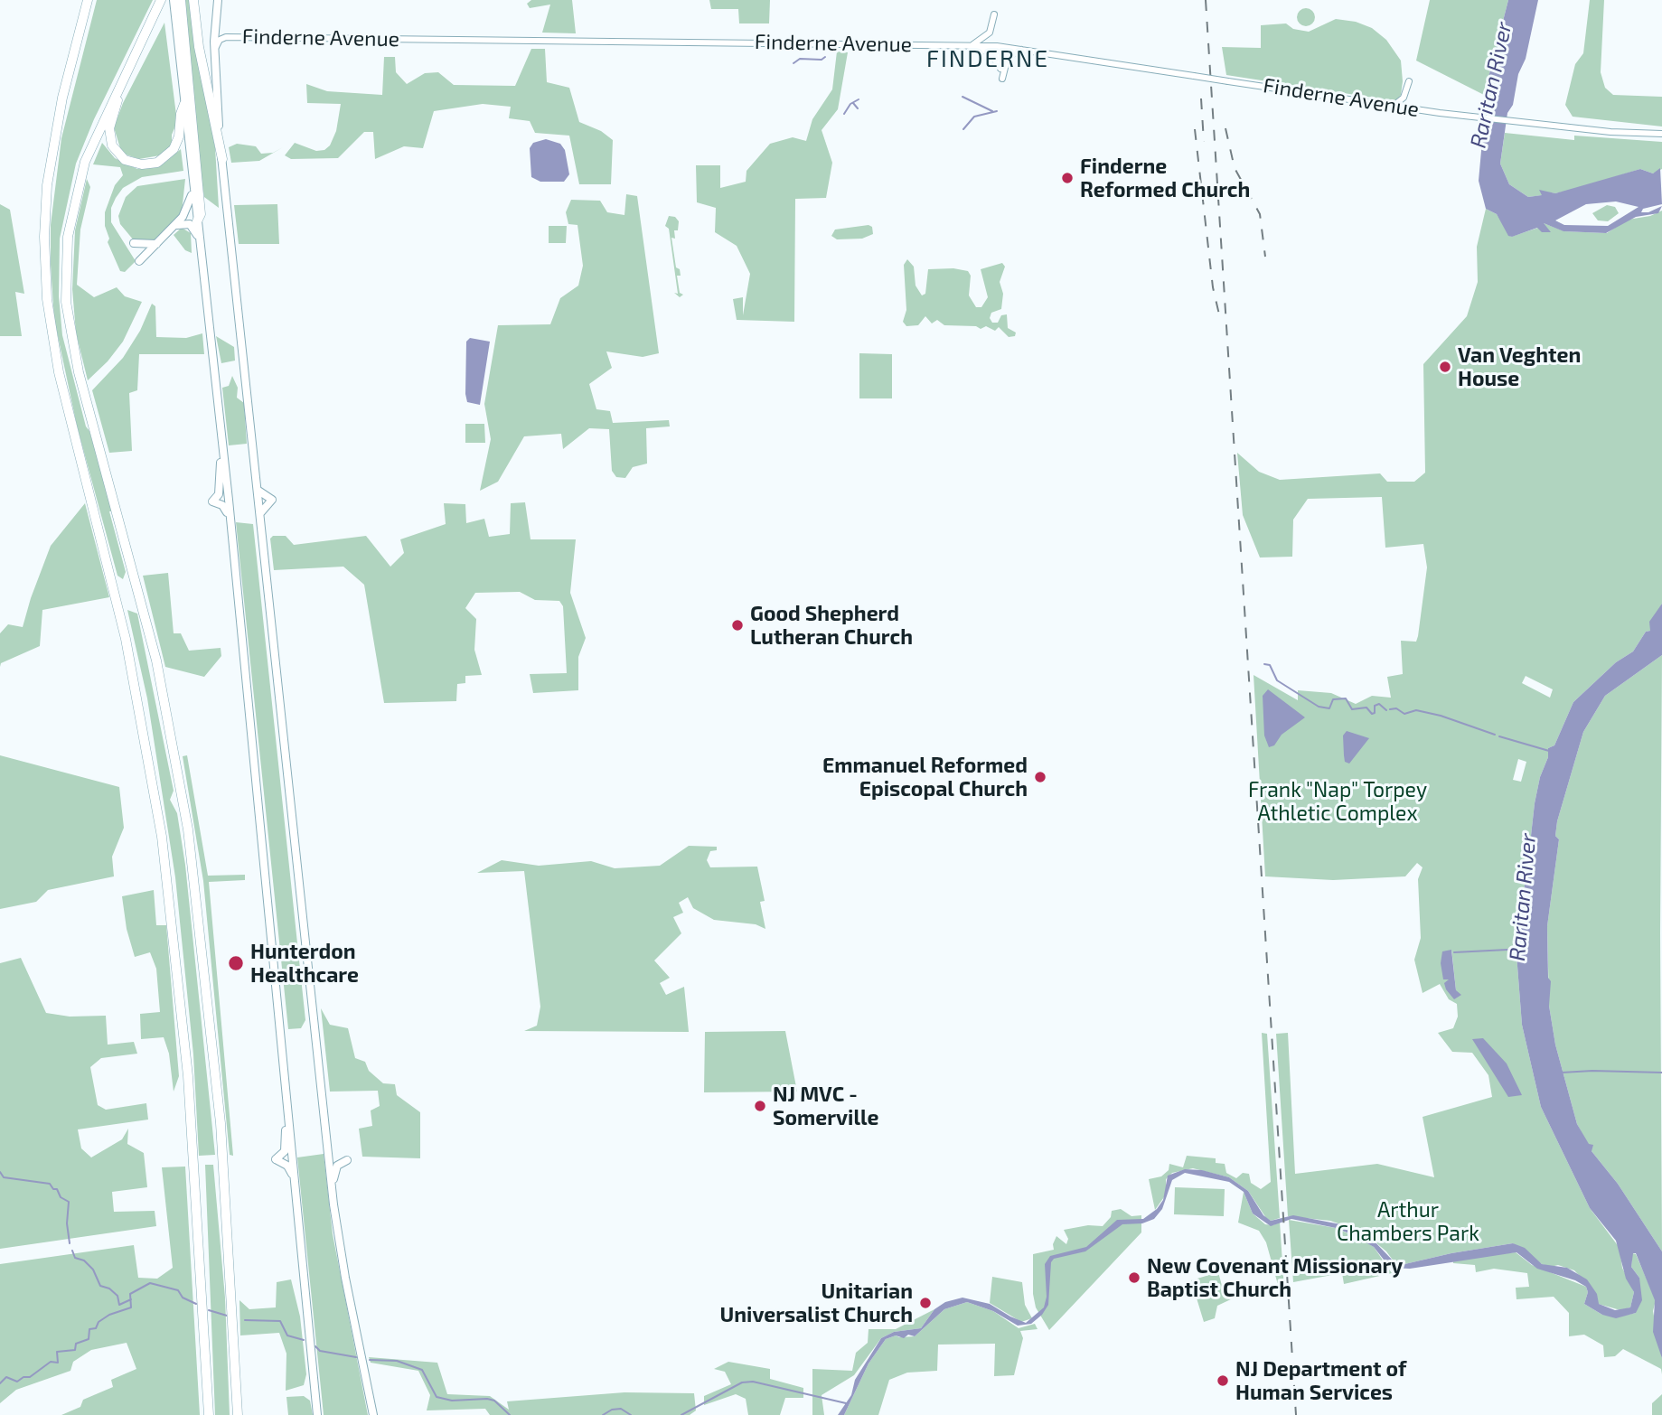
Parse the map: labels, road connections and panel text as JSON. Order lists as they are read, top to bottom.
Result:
{
  "streets": {
    "main road": ["Finderne Avenue"]
  },
  "districts": ["FINDERNE"],
  "water": ["Raritan River"],
  "parks": ["Frank \"Nap\" Torpey Athletic Complex", "Arthur Chambers Park"],
  "places": [
    "Finderne Reformed Church",
    "Van Veghten House",
    "Good Shepherd Lutheran Church",
    "Emmanuel Reformed Episcopal Church",
    "Hunterdon Healthcare",
    "NJ MVC - Somerville",
    "New Covenant Missionary Baptist Church",
    "Unitarian Universalist Church",
    "NJ Department of Human Services"
  ]
}
